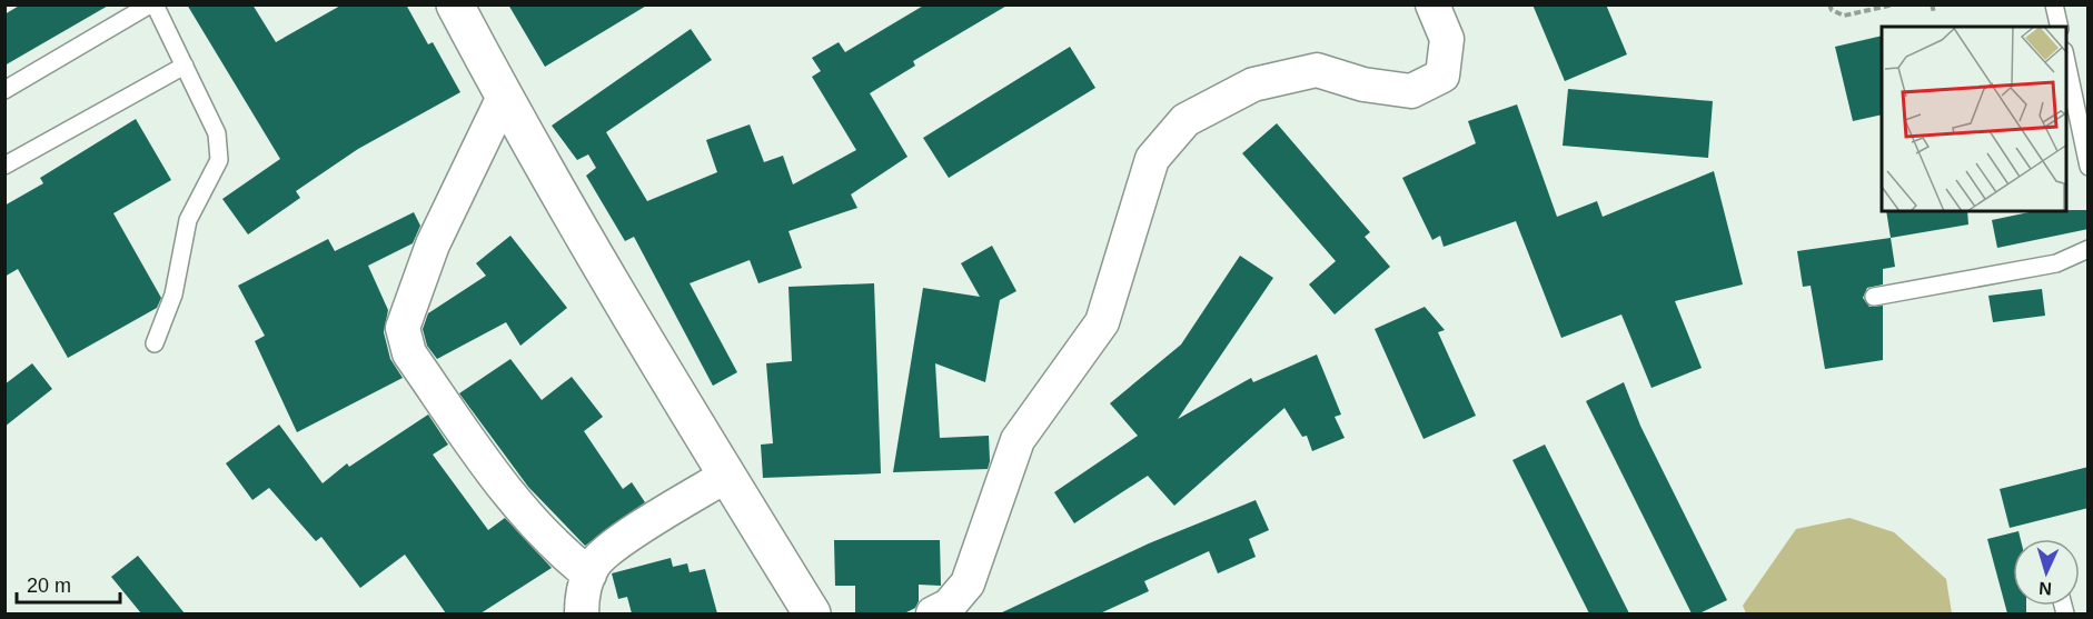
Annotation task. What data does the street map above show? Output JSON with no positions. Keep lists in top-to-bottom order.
{
  "scale_bar": "20 m",
  "north": "bottom"
}
